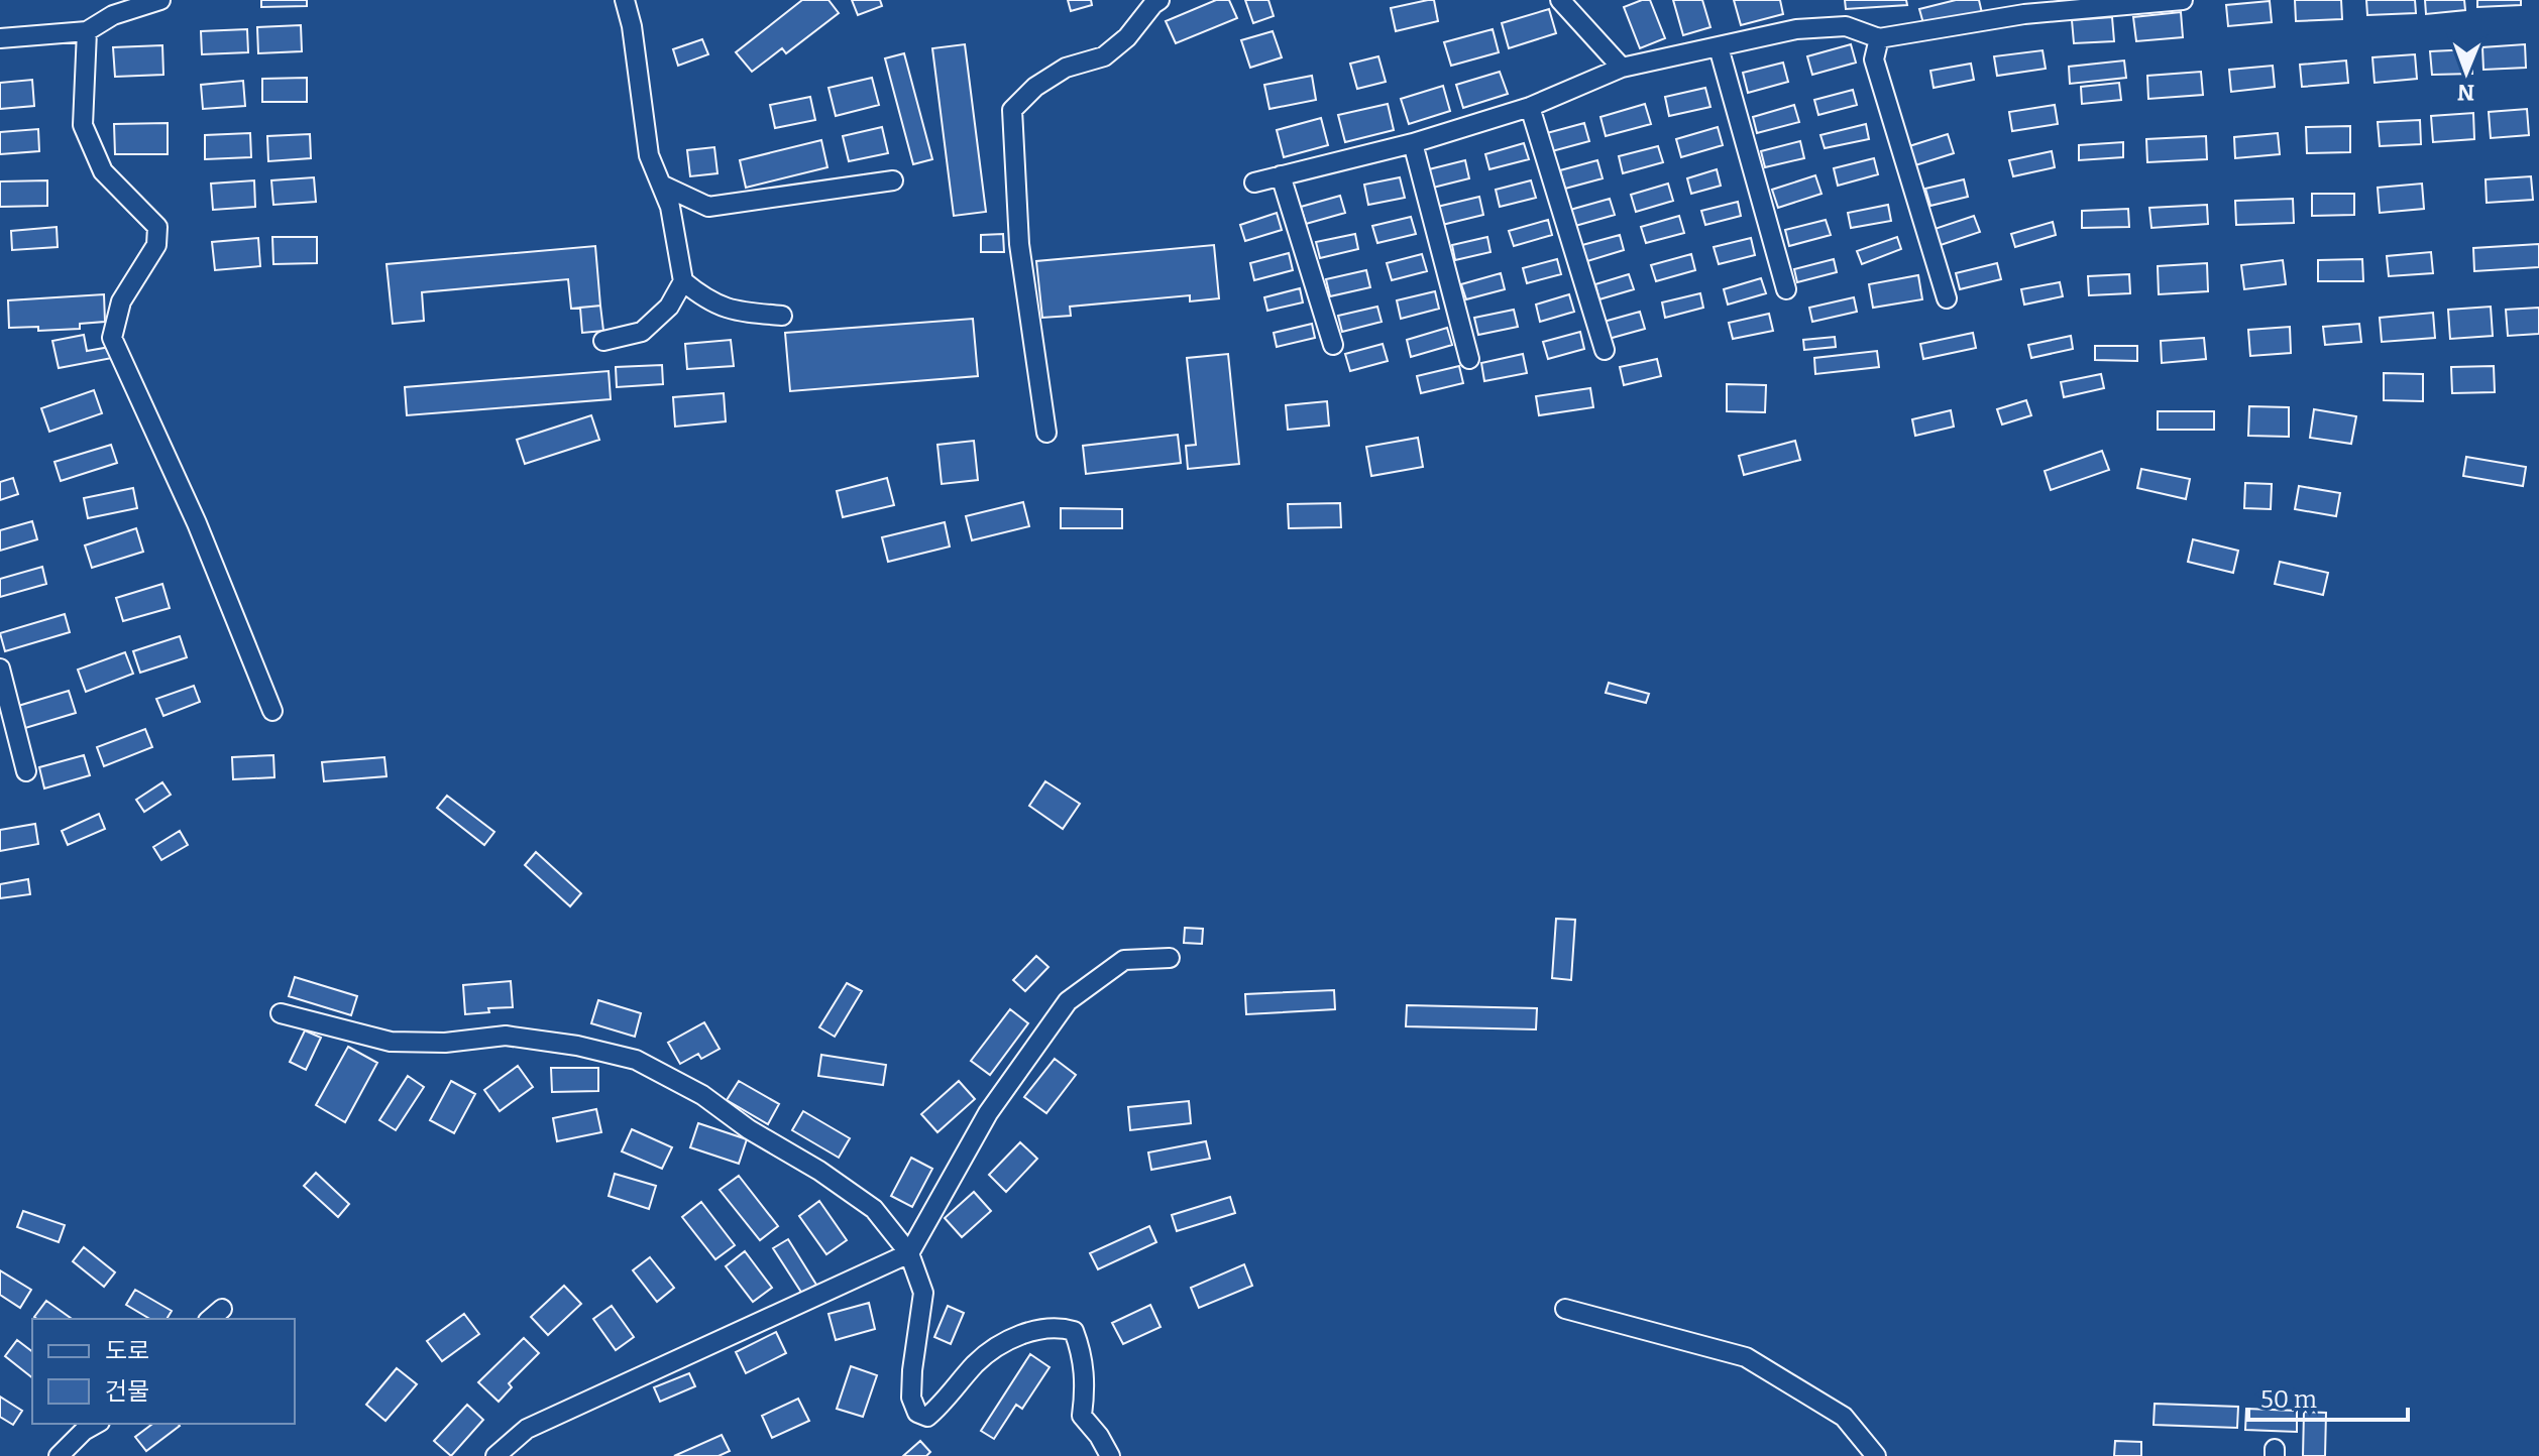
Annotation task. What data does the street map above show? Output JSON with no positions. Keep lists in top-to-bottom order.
{
  "legend": ["도로", "건물"],
  "scale_bar": "50 m",
  "north": "bottom"
}
